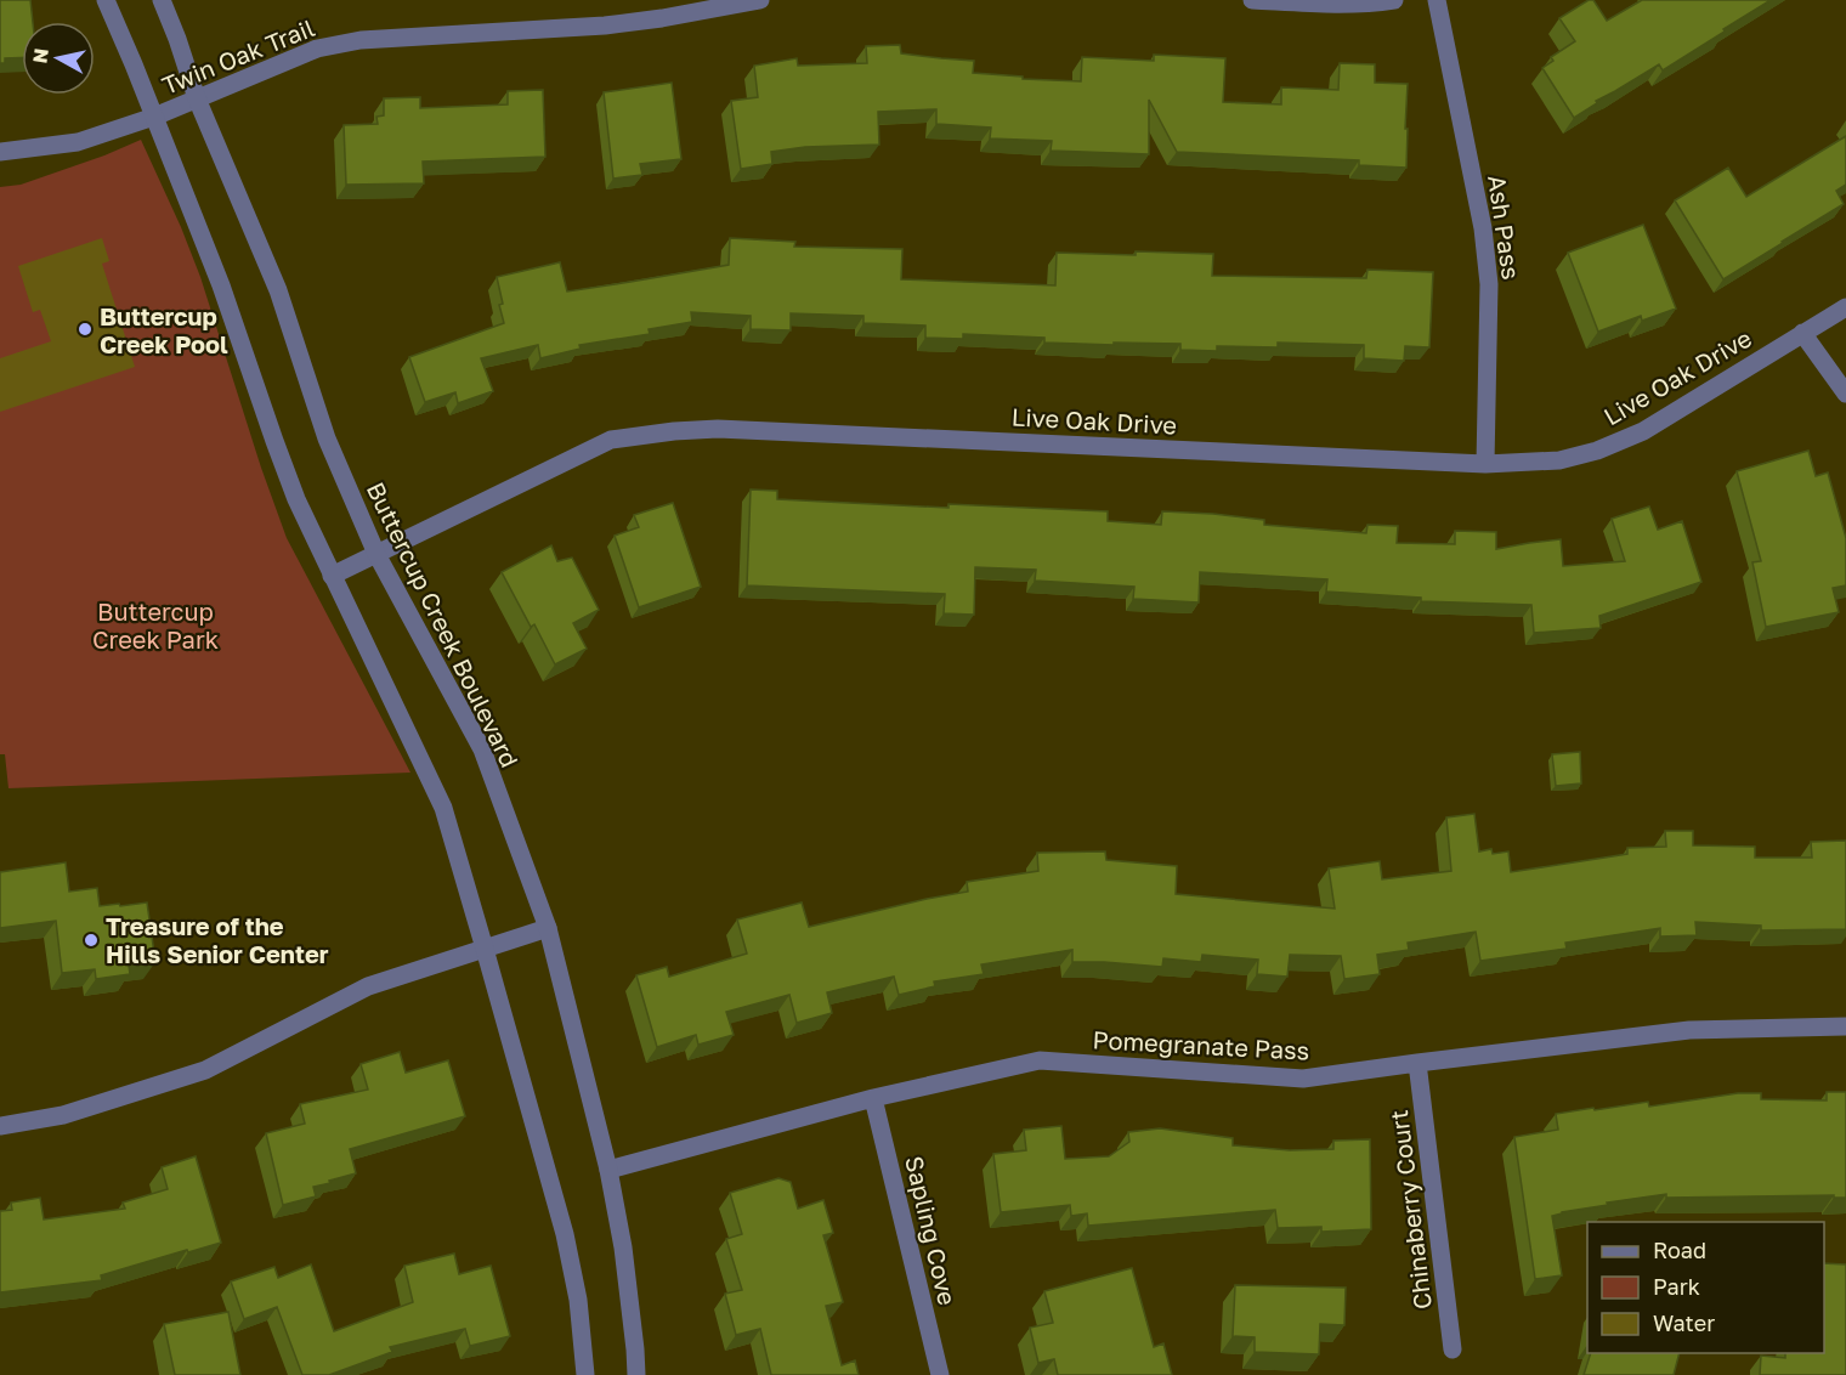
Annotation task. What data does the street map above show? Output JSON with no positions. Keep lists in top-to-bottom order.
{
  "streets": {
    "street": [
      "Twin Oak Trail",
      "Ash Pass",
      "Live Oak Drive",
      "Buttercup Creek Boulevard",
      "Pomegranate Pass",
      "Chinaberry Court",
      "Sapling Cove"
    ]
  },
  "crossings": [
    ["Twin Oak Trail", "Buttercup Creek Boulevard"],
    ["Ash Pass", "Live Oak Drive"],
    ["Live Oak Drive", "Buttercup Creek Boulevard"],
    ["Buttercup Creek Boulevard", "Pomegranate Pass"],
    ["Pomegranate Pass", "Chinaberry Court"],
    ["Pomegranate Pass", "Sapling Cove"]
  ],
  "parks": ["Buttercup Creek Park"],
  "places": ["Buttercup Creek Pool", "Treasure of the Hills Senior Center"],
  "legend": ["Road", "Park", "Water"],
  "north": "left"
}
